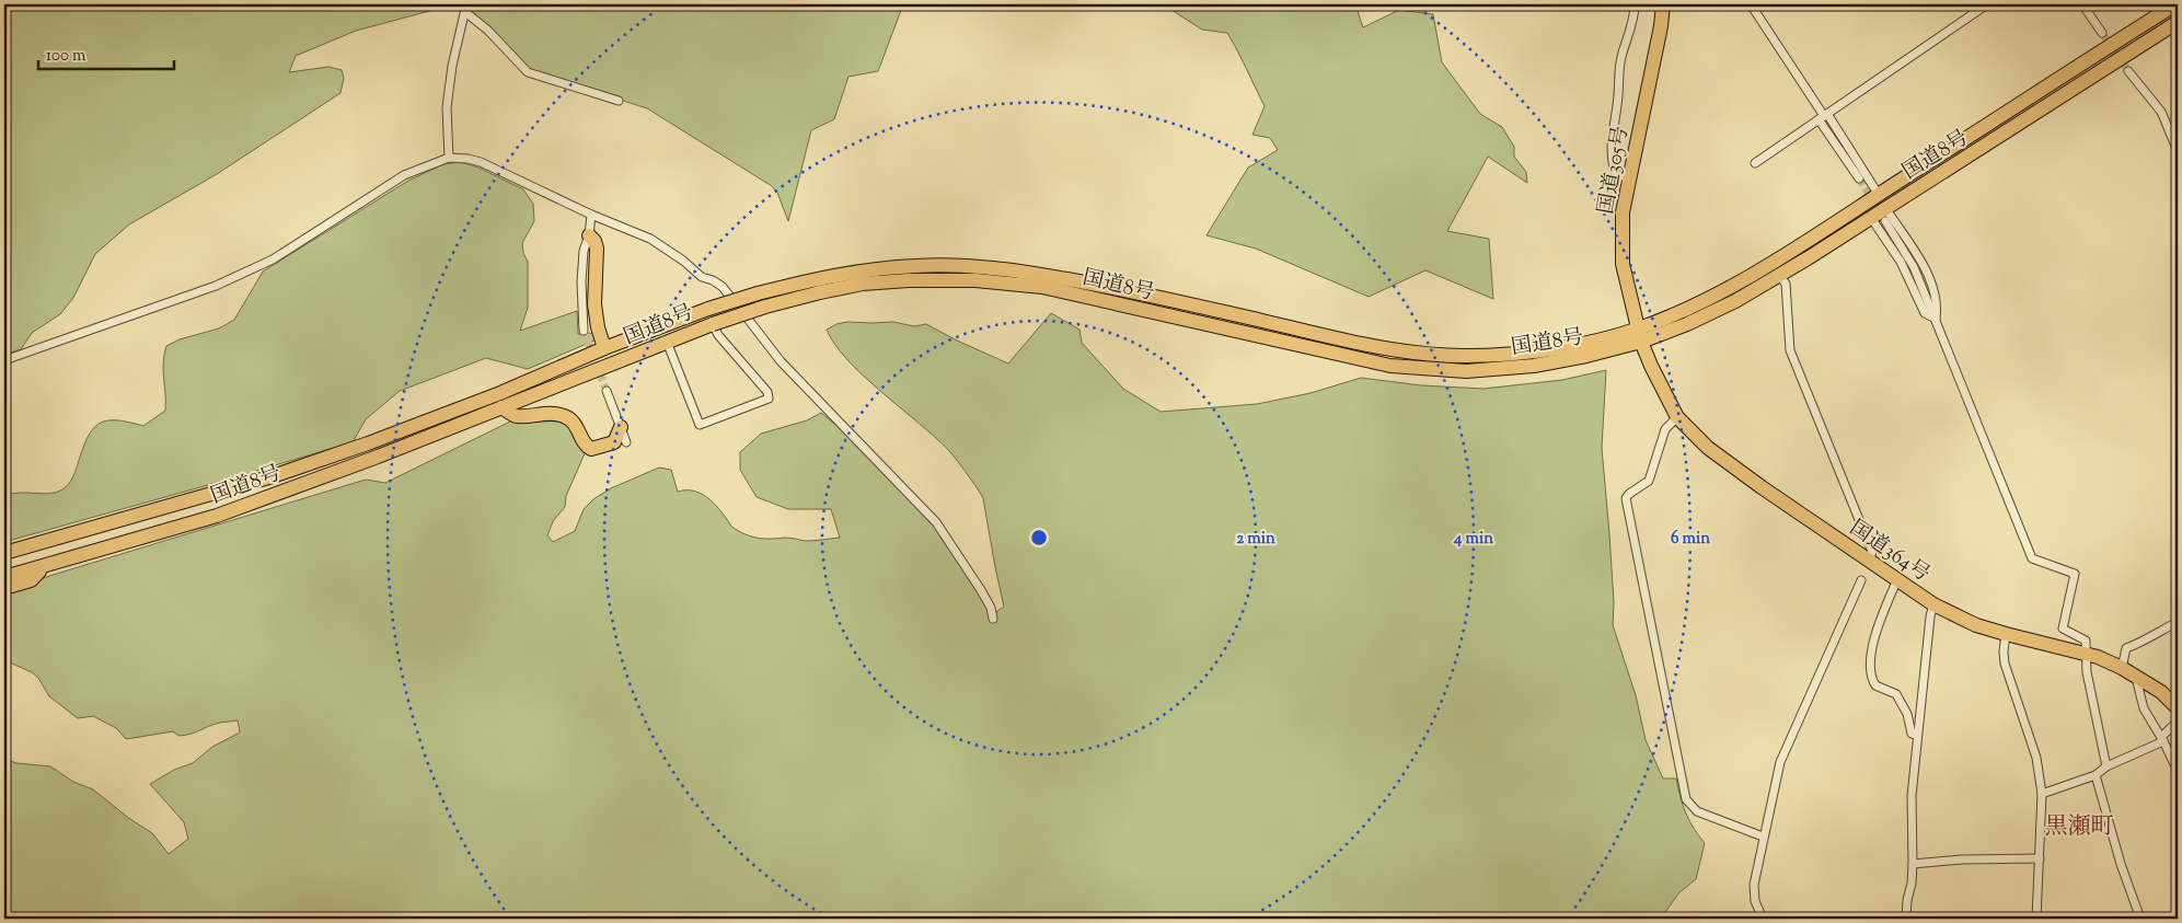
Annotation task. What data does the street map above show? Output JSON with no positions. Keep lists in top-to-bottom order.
{
  "streets": {
    "highway": ["国道8号", "国道305号", "国道364号"]
  },
  "crossings": [
    ["国道8号", "国道305号"],
    ["国道8号", "国道364号"],
    ["国道305号", "国道364号"]
  ],
  "districts": ["黒瀬町"],
  "scale_bar": "100 m",
  "rings": ["2 min", "4 min", "6 min"]
}
